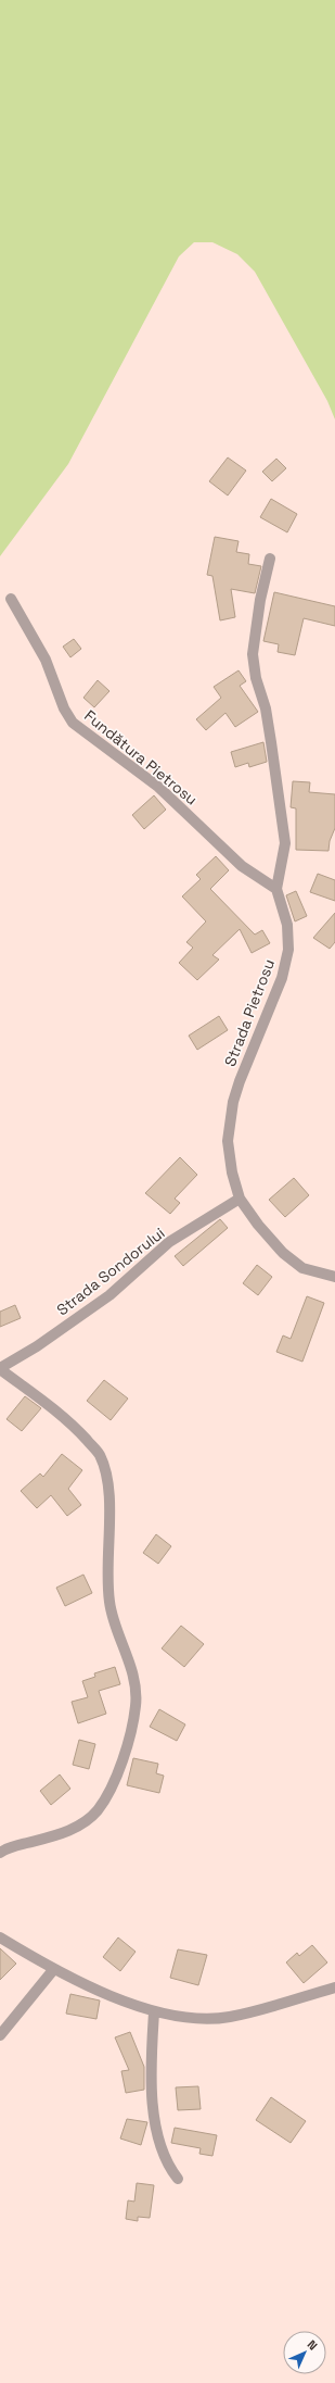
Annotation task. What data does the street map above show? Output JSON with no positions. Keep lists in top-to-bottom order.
{
  "streets": {
    "street": ["Fundătura Pietrosu", "Strada Pietrosu", "Strada Sondorului"]
  },
  "crossings": [
    ["Fundătura Pietrosu", "Strada Pietrosu"],
    ["Strada Pietrosu", "Strada Sondorului"]
  ],
  "north": "top right"
}
